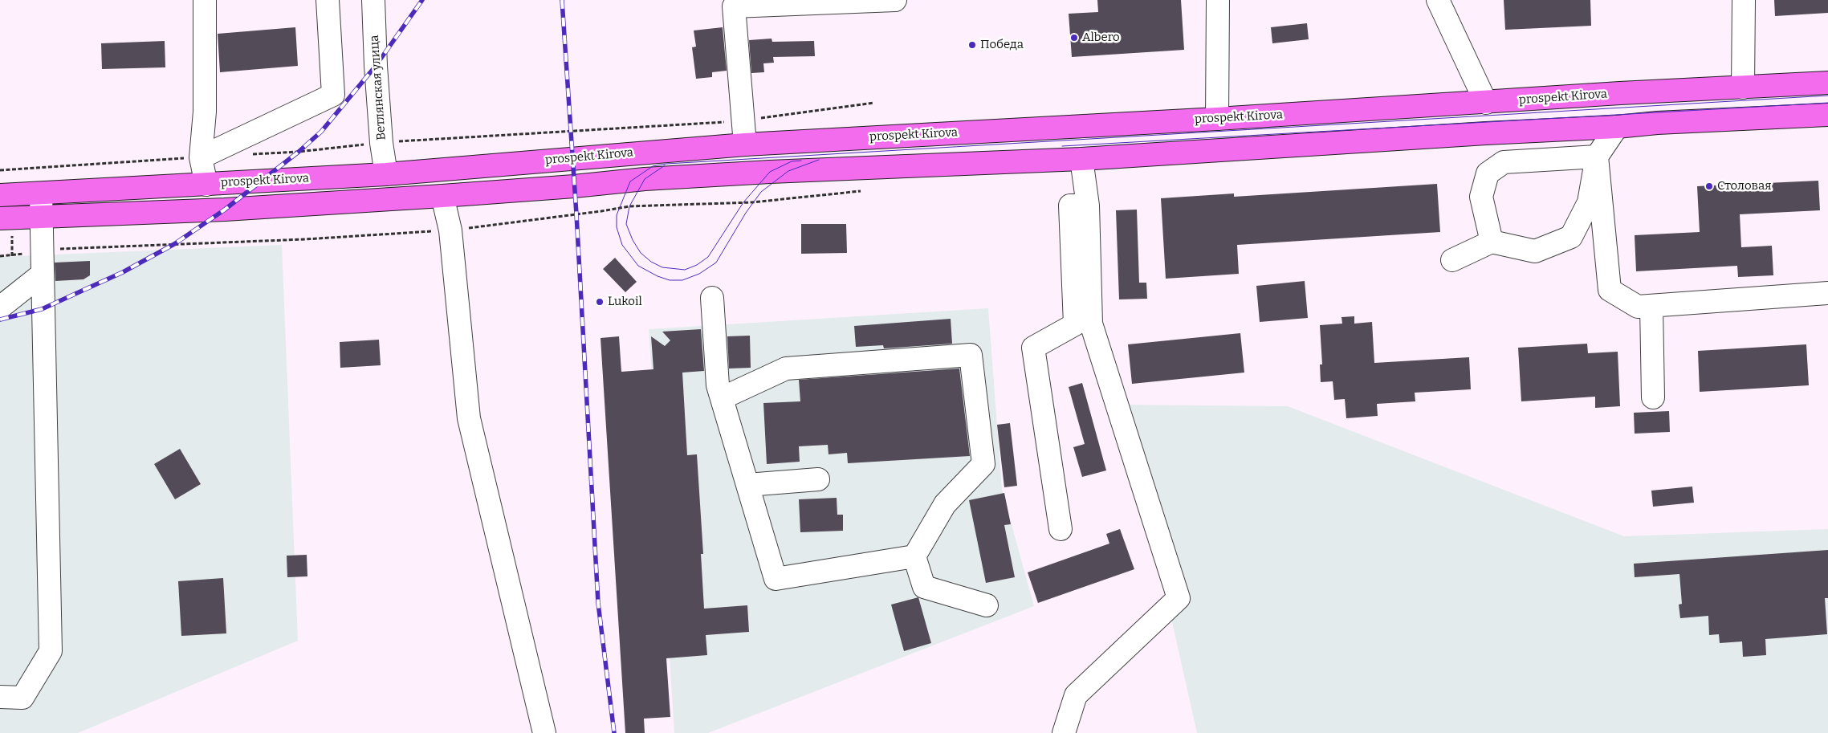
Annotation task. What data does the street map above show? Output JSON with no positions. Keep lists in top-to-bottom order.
{
  "streets": {
    "main road": ["prospekt Kirova"],
    "street": ["Ветлянская улица"]
  },
  "crossings": [
    ["Ветлянская улица", "prospekt Kirova"]
  ],
  "places": [
    "Albero",
    "Победа",
    "Столовая",
    "Lukoil"
  ]
}
